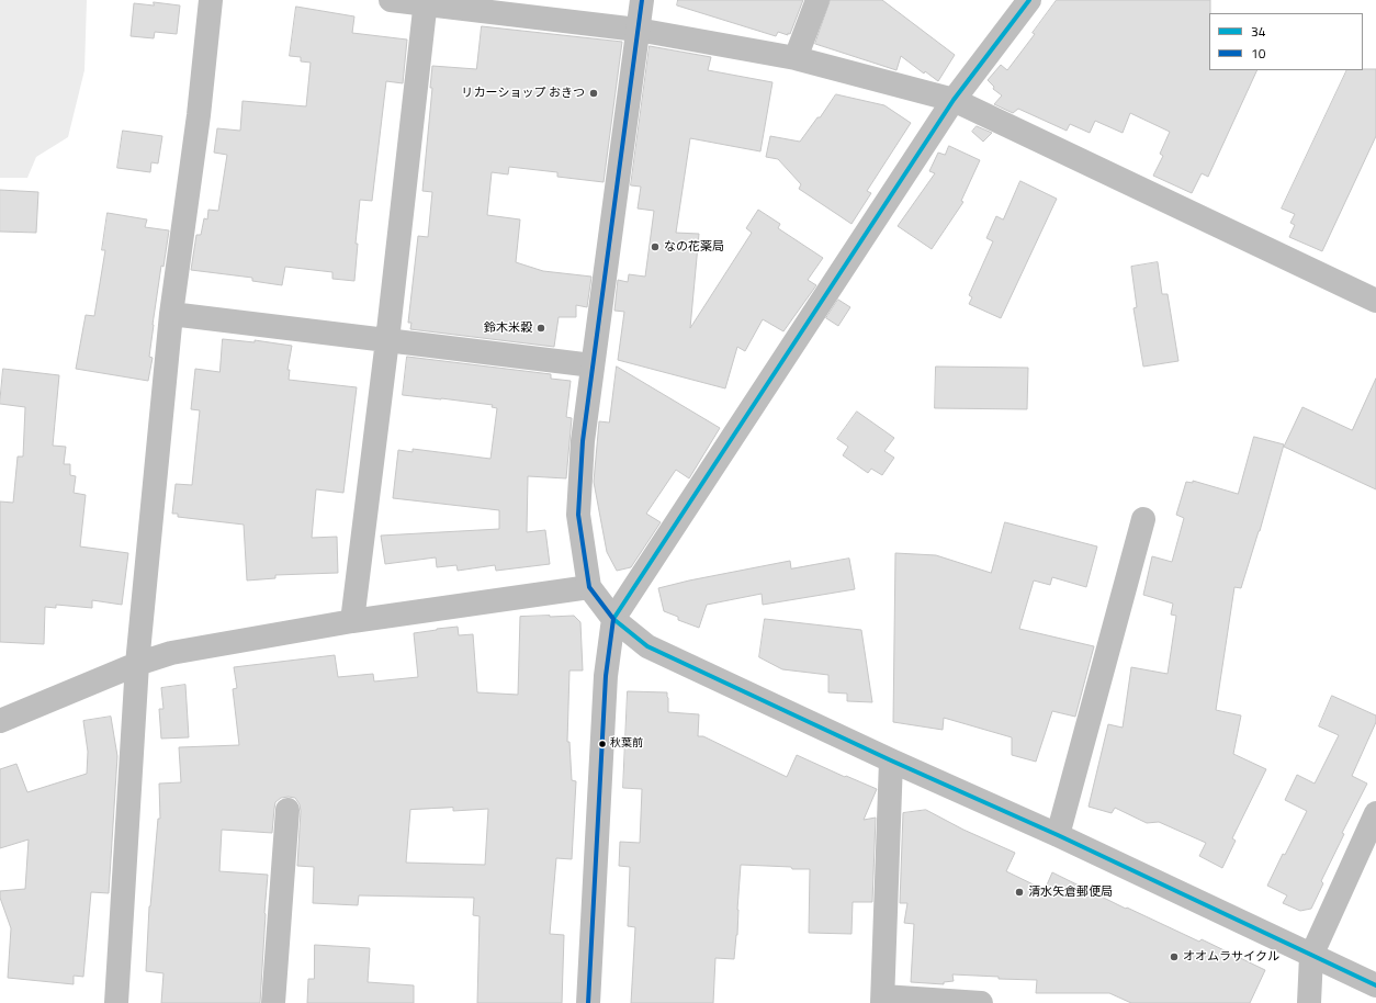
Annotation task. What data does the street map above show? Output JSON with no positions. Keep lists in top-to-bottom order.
{
  "places": [
    "リカーショップ おきつ",
    "なの花薬局",
    "鈴木米穀",
    "秋葉前",
    "清水矢倉郵便局",
    "オオムラサイクル"
  ],
  "lines": ["transit line 34", "transit line 10"],
  "legend": ["34", "10"]
}
